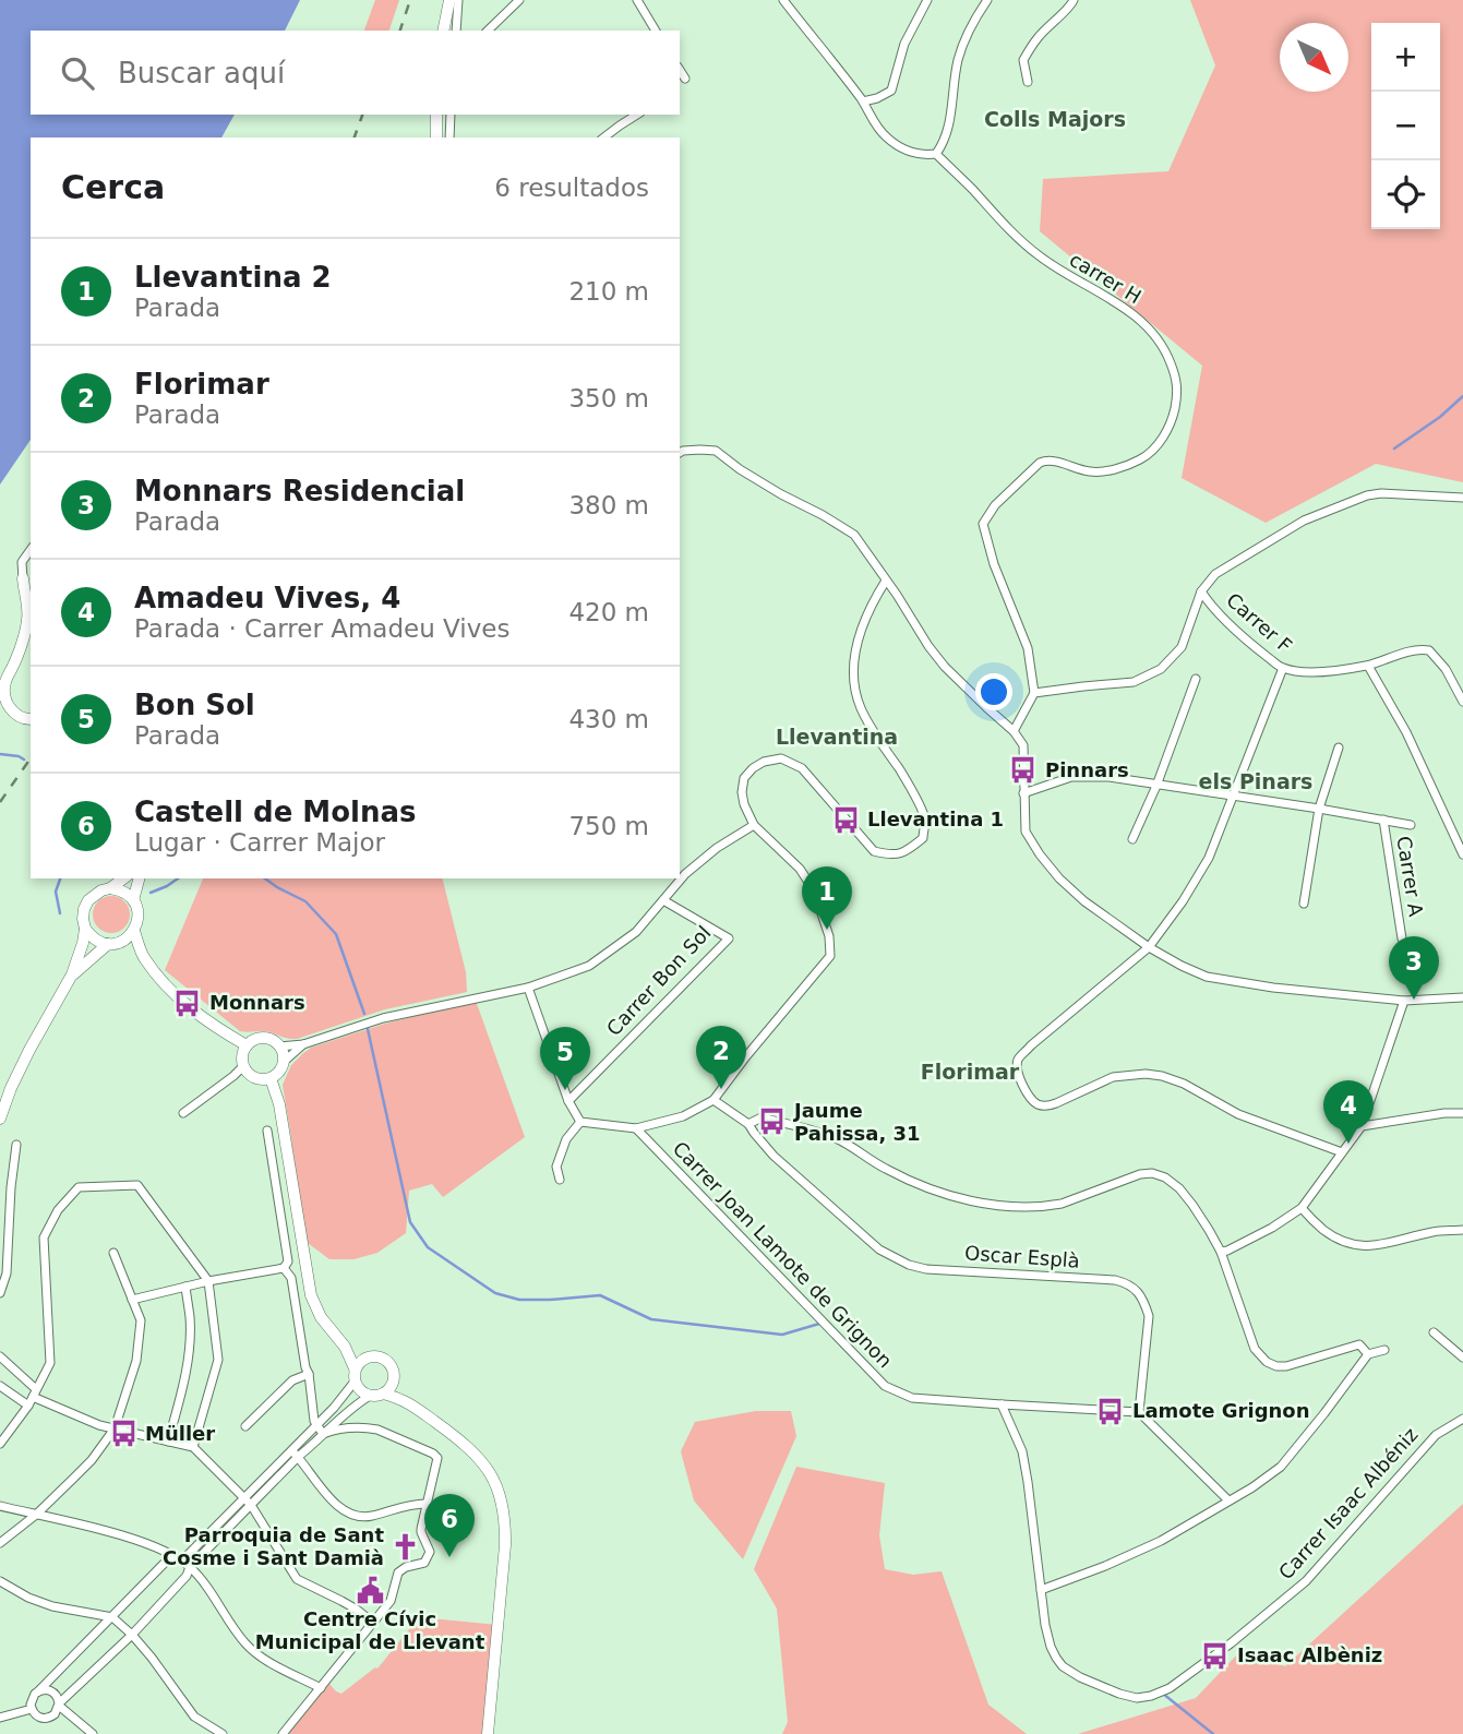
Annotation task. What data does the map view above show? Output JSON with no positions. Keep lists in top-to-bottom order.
{
  "streets": {
    "street": [
      "carrer H",
      "Carrer F",
      "Carrer A",
      "Carrer Bon Sol",
      "Carrer Joan Lamote de Grignon",
      "Oscar Esplà",
      "Carrer Isaac Albéniz"
    ]
  },
  "crossings": [
    ["Carrer Joan Lamote de Grignon", "Oscar Esplà"],
    ["Carrer Joan Lamote de Grignon", "Carrer Isaac Albéniz"]
  ],
  "districts": [
    "Colls Majors",
    "Llevantina",
    "els Pinars",
    "Florimar"
  ],
  "places": {
    "bus stop": [
      "Pinnars",
      "Llevantina 1",
      "Monnars",
      "Jaume Pahissa, 31",
      "Lamote Grignon",
      "Müller",
      "Isaac Albèniz"
    ],
    "church": ["Parroquia de Sant Cosme i Sant Damià"],
    "public building": ["Centre Cívic Municipal de Llevant"]
  },
  "north": "bottom right",
  "page": {
    "map_buttons": ["+", "−"],
    "search": "Buscar aquí",
    "heading": ["Cerca", "6 resultados"],
    "list": [
      {
        "mark": "1",
        "name": "Llevantina 2",
        "note": "Parada",
        "value": "210 m"
      },
      {
        "mark": "2",
        "name": "Florimar",
        "note": "Parada",
        "value": "350 m"
      },
      {
        "mark": "3",
        "name": "Monnars Residencial",
        "note": "Parada",
        "value": "380 m"
      },
      {
        "mark": "4",
        "name": "Amadeu Vives, 4",
        "note": "Parada · Carrer Amadeu Vives",
        "value": "420 m"
      },
      {
        "mark": "5",
        "name": "Bon Sol",
        "note": "Parada",
        "value": "430 m"
      },
      {
        "mark": "6",
        "name": "Castell de Molnas",
        "note": "Lugar · Carrer Major",
        "value": "750 m"
      }
    ],
    "pins": [
      "1",
      "3",
      "2",
      "5",
      "4",
      "6"
    ]
  }
}
